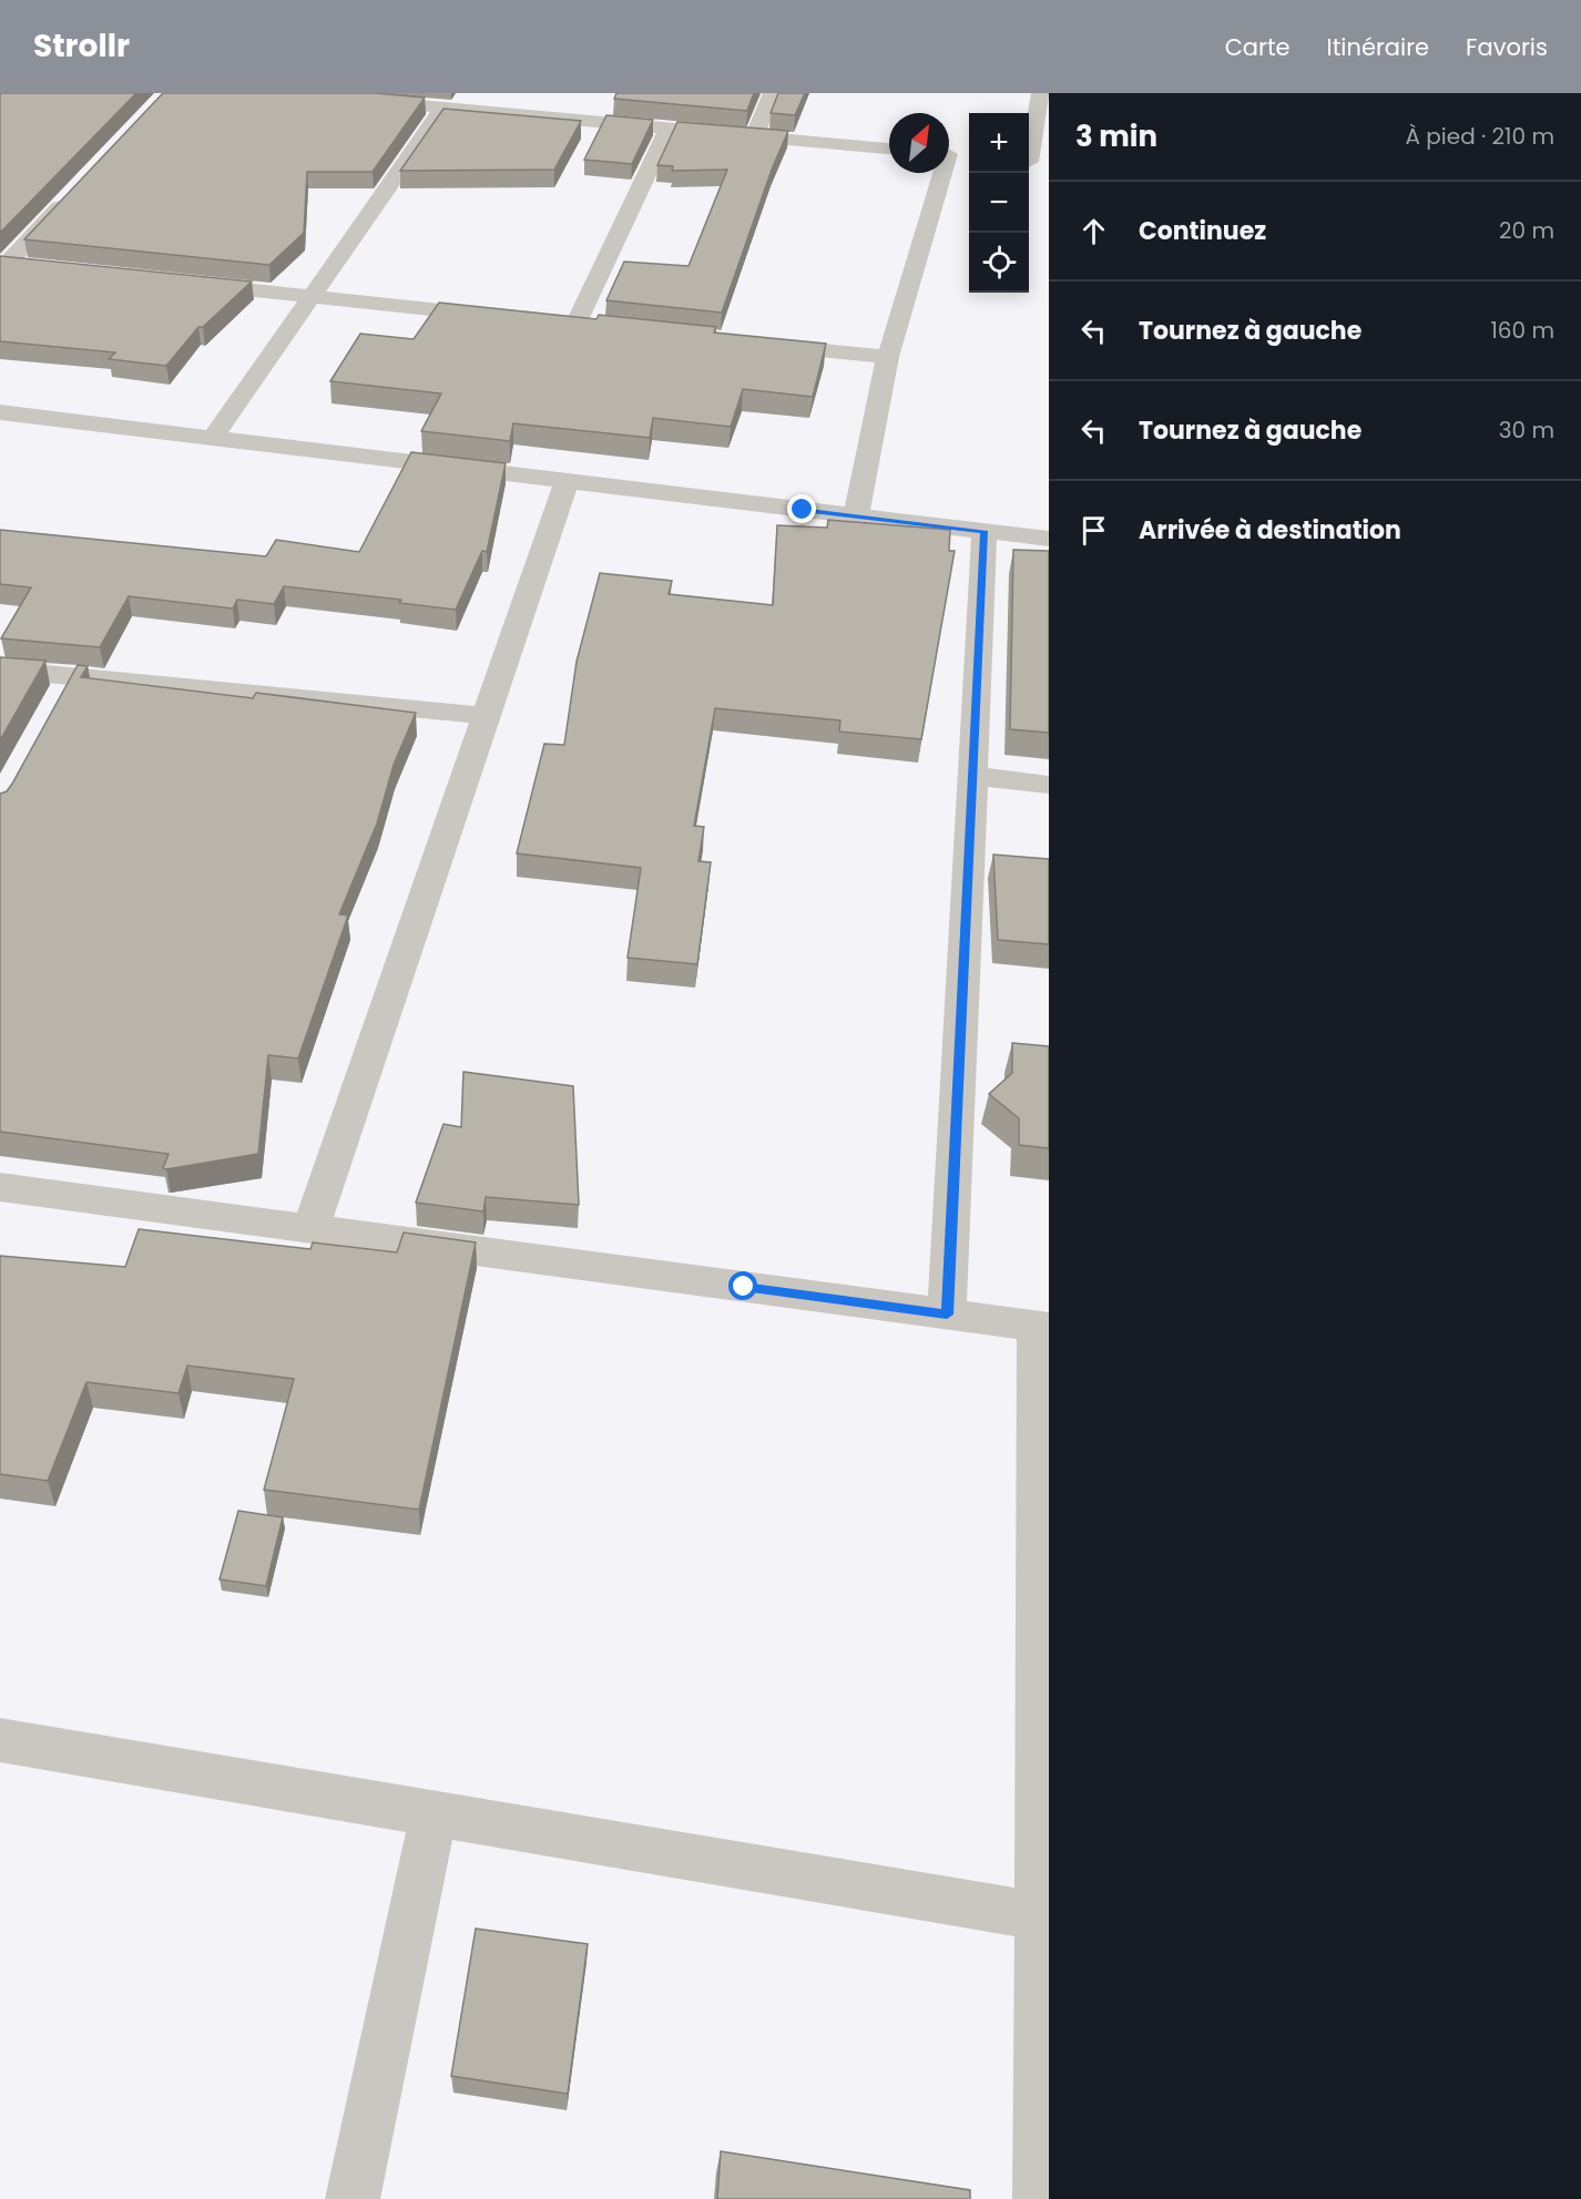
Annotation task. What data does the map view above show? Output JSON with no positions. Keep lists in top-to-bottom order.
{
  "north": "top right",
  "page": {
    "header": "Strollr",
    "nav": ["Carte", "Itinéraire", "Favoris"],
    "heading": ["3 min", "À pied · 210 m"],
    "map_buttons": ["+", "−"],
    "list": [
      ["Continuez", "20 m"],
      ["Tournez à gauche", "160 m"],
      ["Tournez à gauche", "30 m"],
      "Arrivée à destination"
    ]
  }
}
